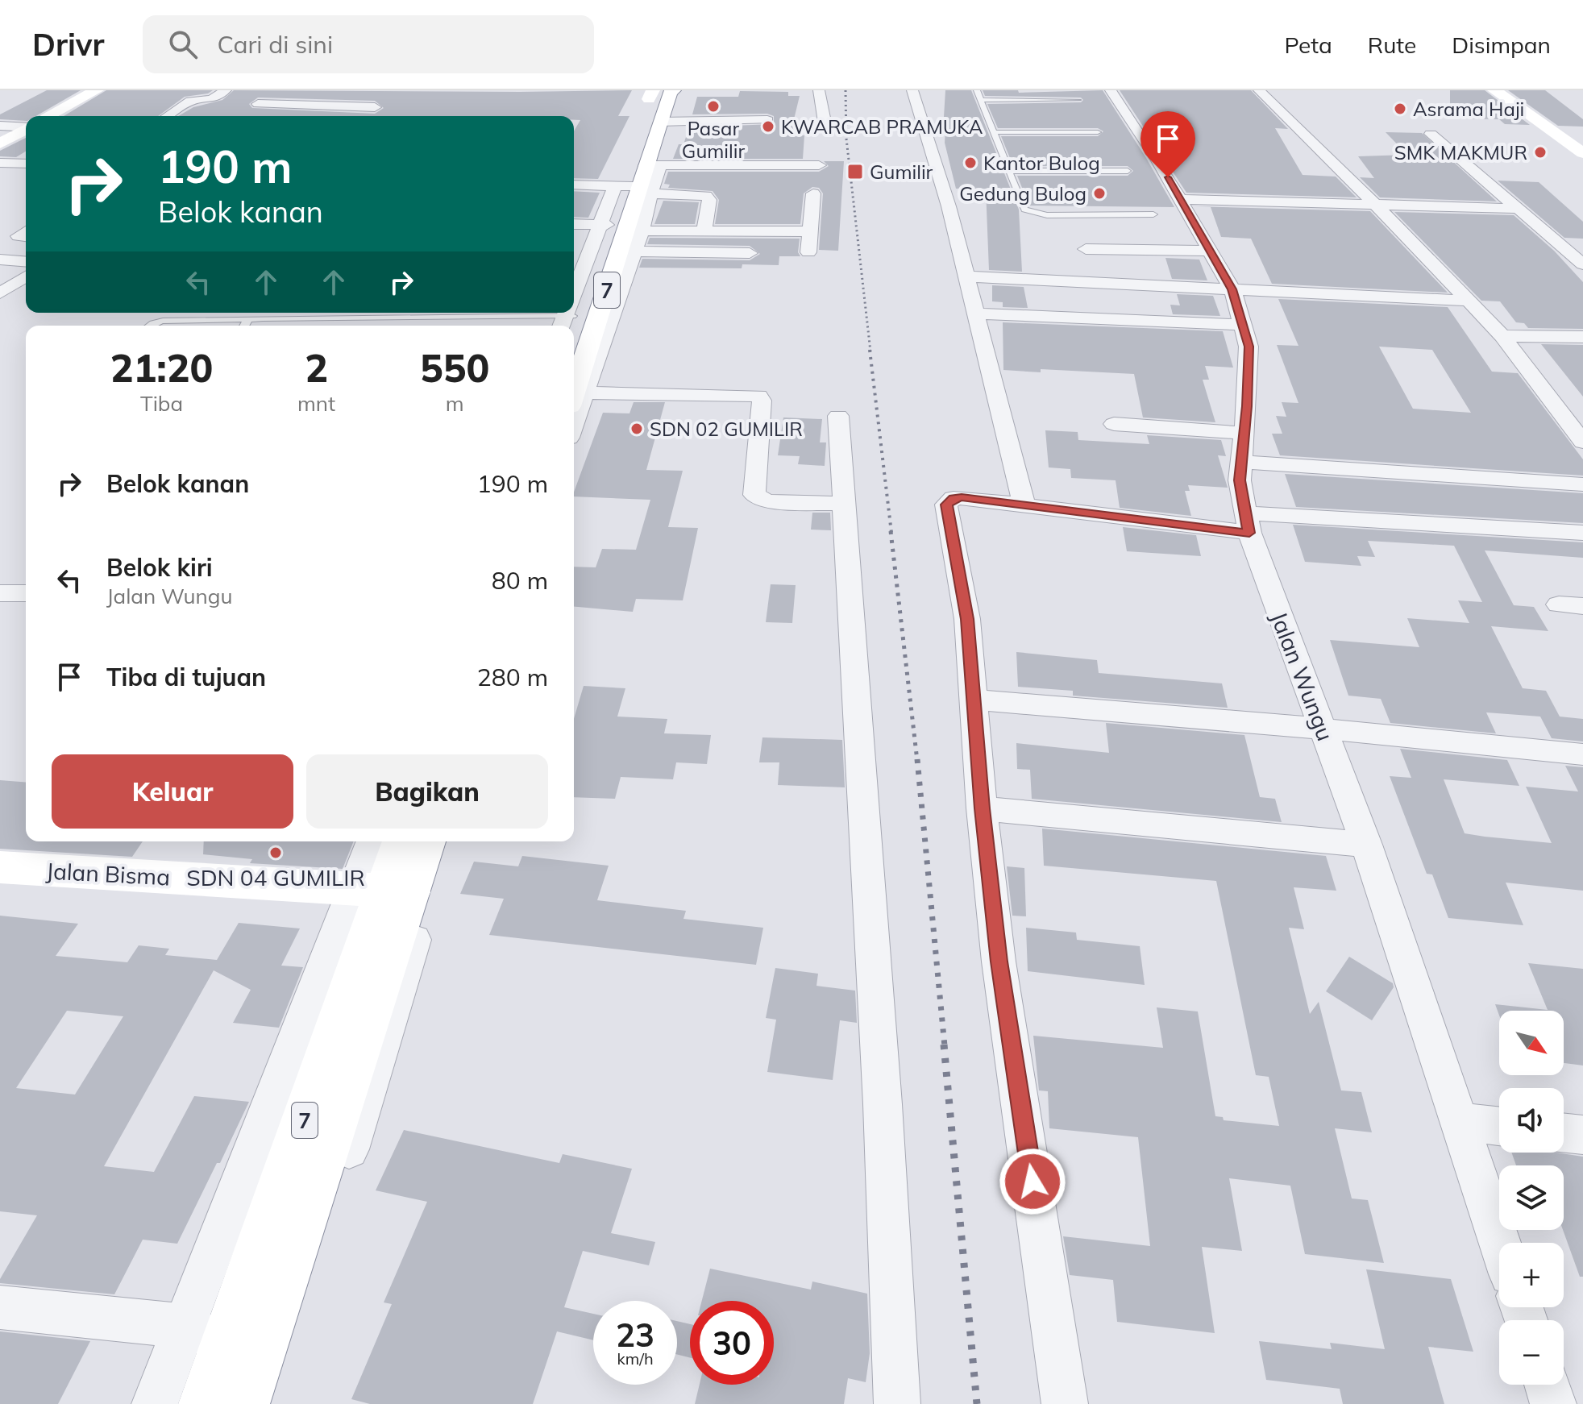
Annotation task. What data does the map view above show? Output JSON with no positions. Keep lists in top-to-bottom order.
{
  "streets": {
    "main road": ["7", "Jalan Bisma"],
    "street": ["Jalan Wungu"]
  },
  "crossings": [
    ["7", "Jalan Bisma"]
  ],
  "places": {
    "other": [
      "Pasar Gumilir",
      "Asrama Haji",
      "KWARCAB PRAMUKA",
      "SMK MAKMUR",
      "Kantor Bulog",
      "Gedung Bulog",
      "SDN 02 GUMILIR",
      "SDN 04 GUMILIR"
    ],
    "transit": ["Gumilir"]
  },
  "north": "bottom right",
  "page": {
    "header": "Drivr",
    "search": "Cari di sini",
    "nav": ["Peta", "Rute", "Disimpan"],
    "turn": ["190 m", "Belok kanan"],
    "eta": [
      "21:20",
      "Tiba",
      "2",
      "mnt",
      "550",
      "m"
    ],
    "list": [
      {
        "name": "Belok kanan",
        "value": "190 m"
      },
      {
        "name": "Belok kiri",
        "note": "Jalan Wungu",
        "value": "80 m"
      },
      {
        "name": "Tiba di tujuan",
        "value": "280 m"
      }
    ],
    "buttons": ["Keluar", "Bagikan"],
    "map_buttons": ["+", "−"],
    "speed": "23 km/h",
    "limit": "30"
  }
}
